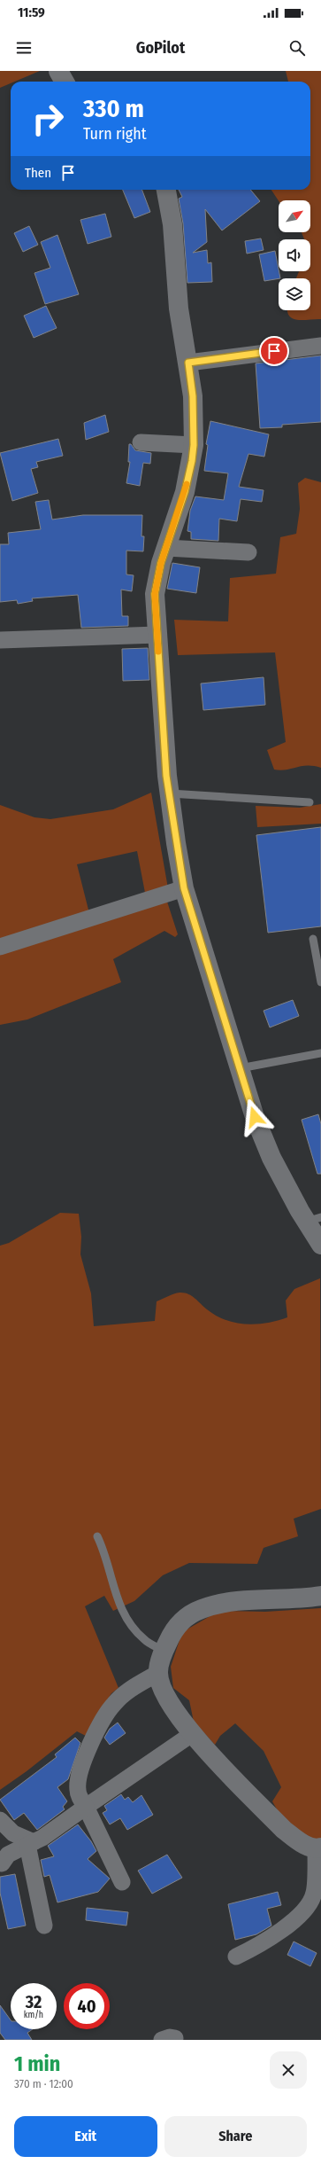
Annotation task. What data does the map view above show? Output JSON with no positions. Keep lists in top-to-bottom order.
{
  "north": "top right",
  "page": {
    "status": "11:59",
    "header": "GoPilot",
    "turn": ["330 m", "Turn right"],
    "then": "Then",
    "speed": "32 km/h",
    "limit": "40",
    "heading": ["1 min", "370 m · 12:00"],
    "buttons": ["Exit", "Share"]
  }
}
